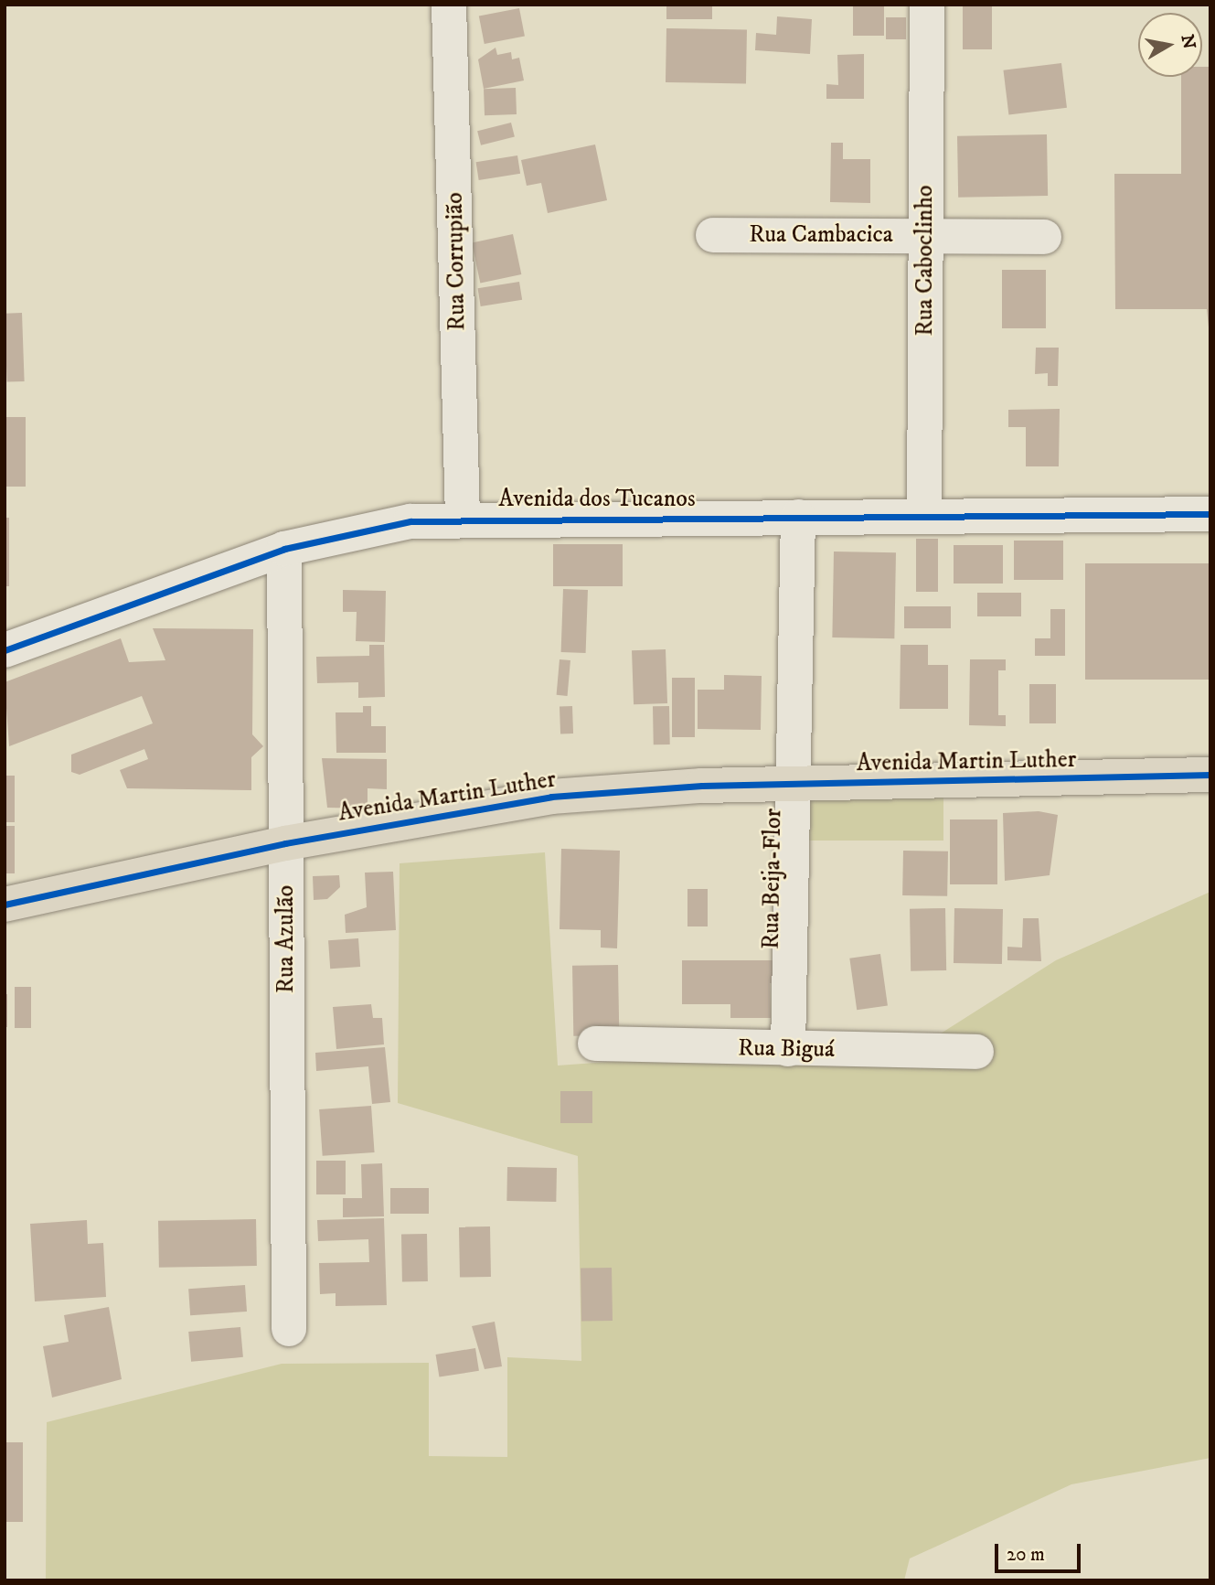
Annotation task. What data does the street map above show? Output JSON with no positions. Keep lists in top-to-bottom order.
{
  "streets": {
    "main road": ["Avenida Martin Luther"],
    "street": [
      "Rua Cambacica",
      "Rua Caboclinho",
      "Rua Corrupião",
      "Avenida dos Tucanos",
      "Rua Beija-Flor",
      "Rua Azulão",
      "Rua Biguá"
    ]
  },
  "crossings": [
    ["Rua Cambacica", "Rua Caboclinho"],
    ["Rua Caboclinho", "Avenida dos Tucanos"],
    ["Rua Corrupião", "Avenida dos Tucanos"],
    ["Avenida dos Tucanos", "Rua Beija-Flor"],
    ["Avenida dos Tucanos", "Rua Azulão"],
    ["Avenida Martin Luther", "Rua Beija-Flor"],
    ["Avenida Martin Luther", "Rua Azulão"],
    ["Rua Beija-Flor", "Rua Biguá"]
  ],
  "scale_bar": "20 m",
  "north": "right"
}
